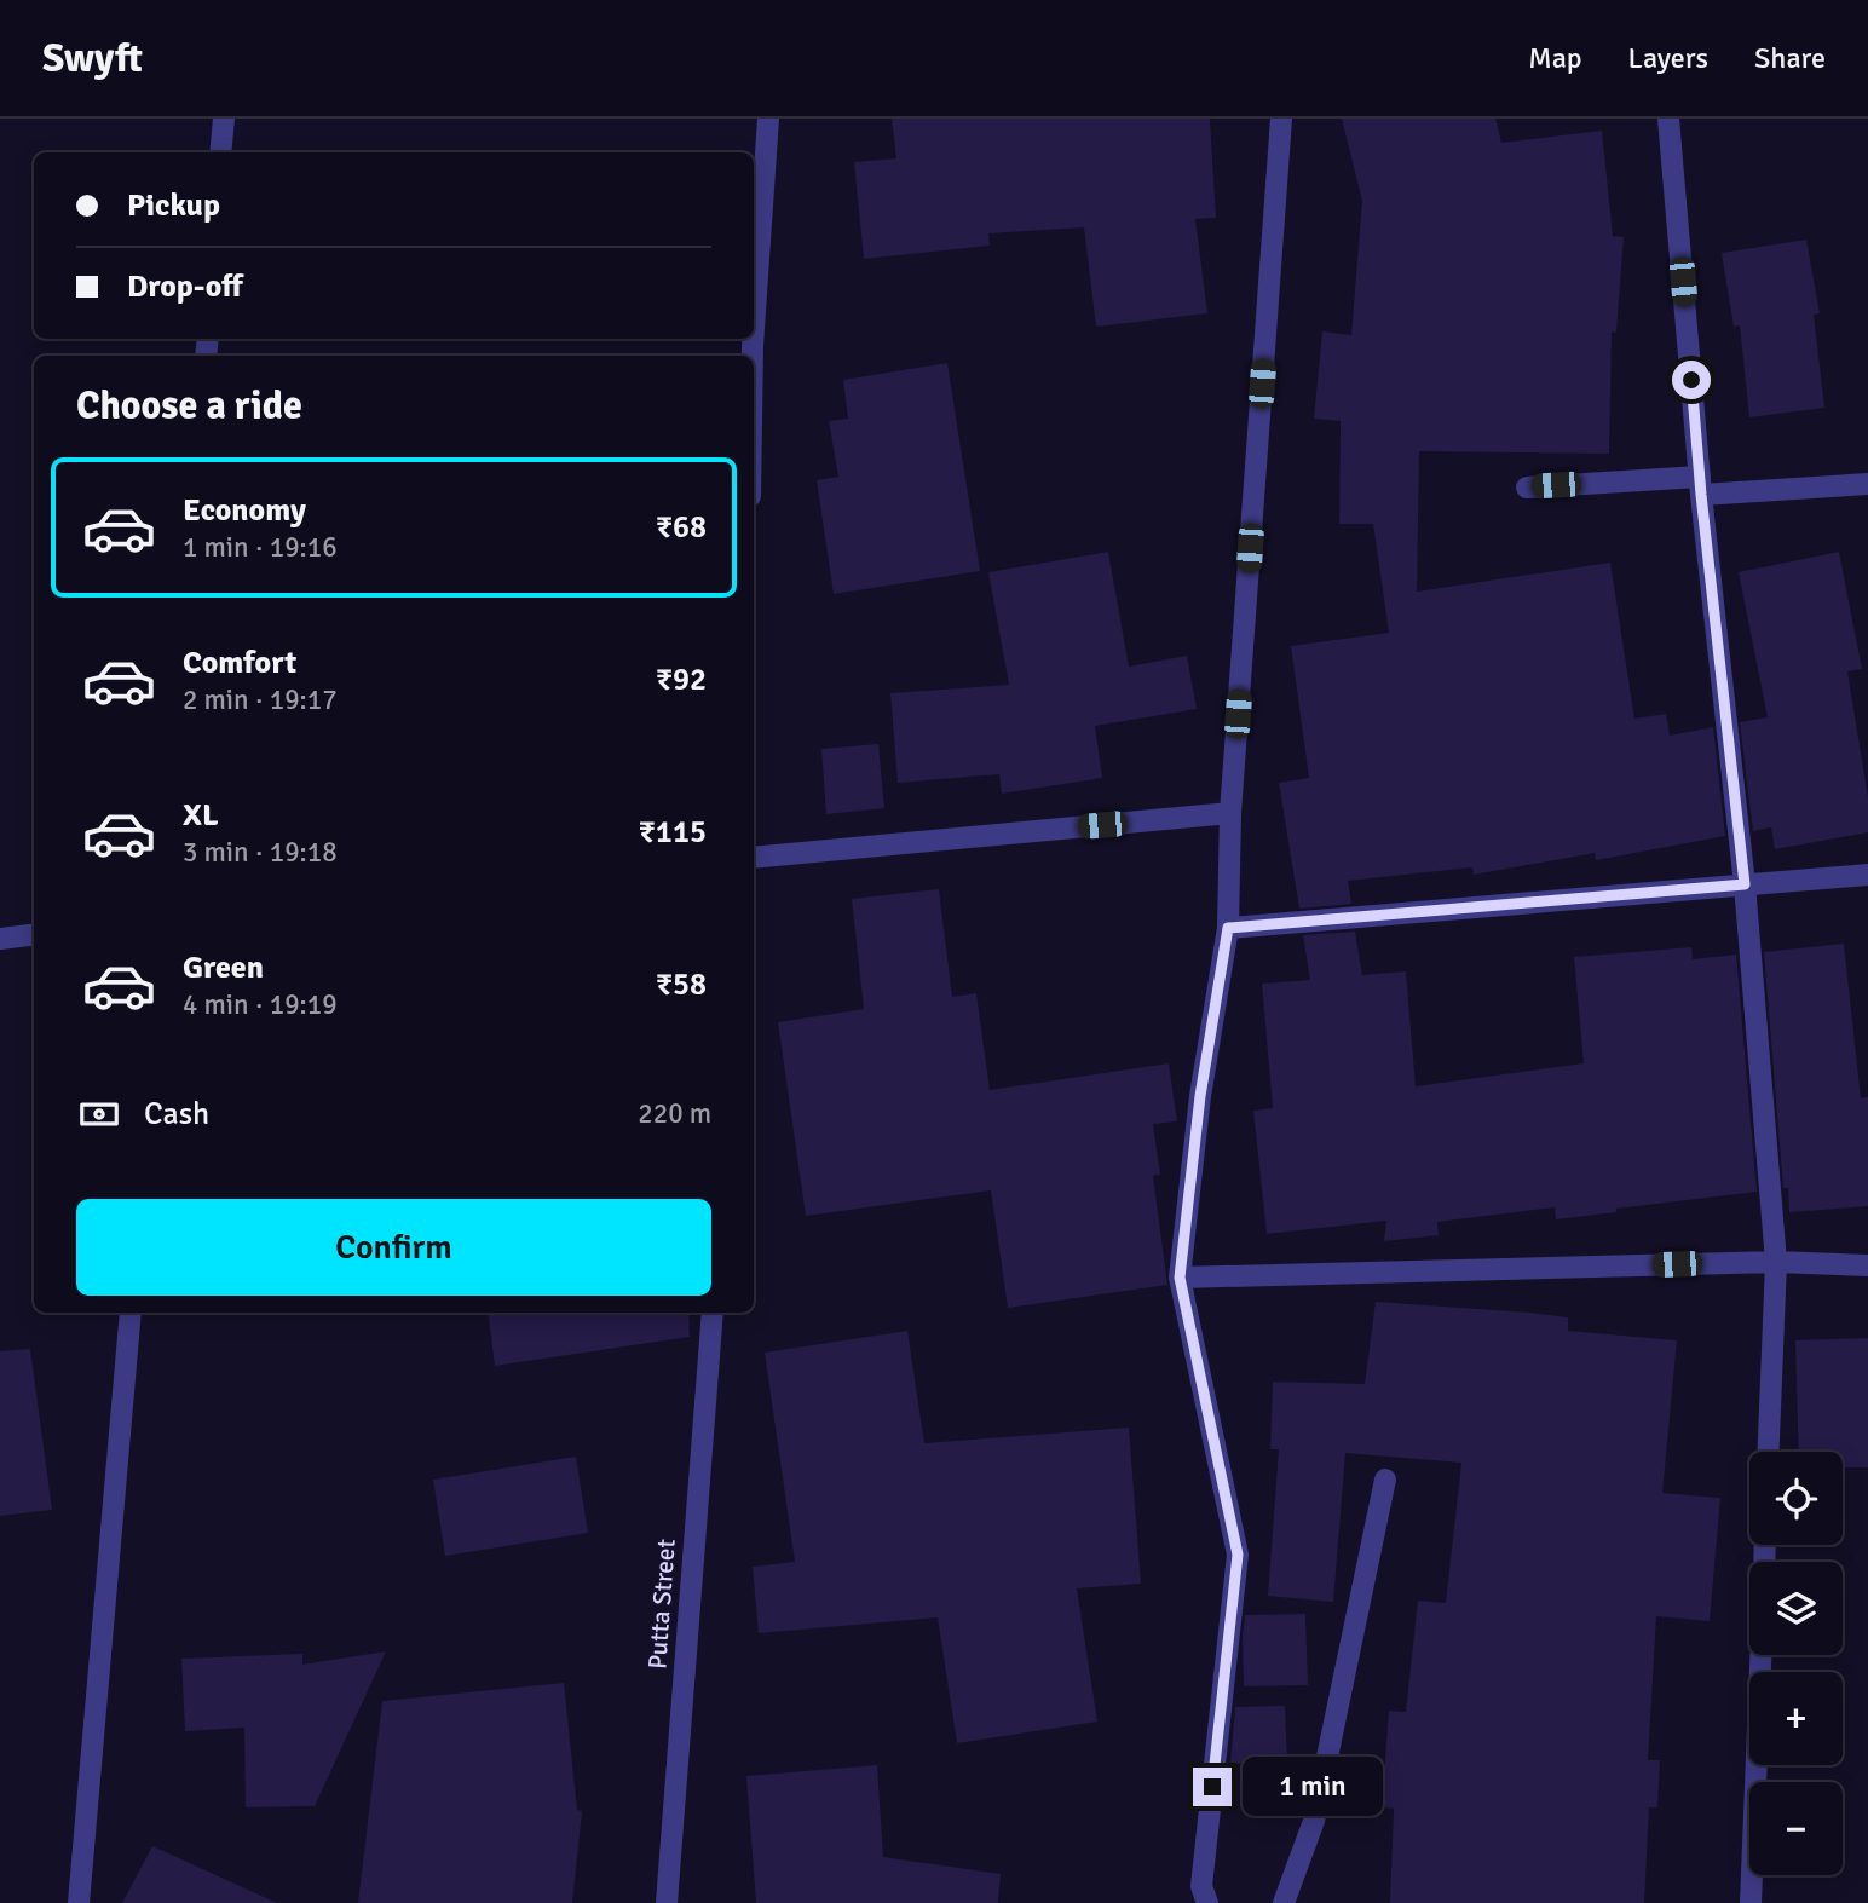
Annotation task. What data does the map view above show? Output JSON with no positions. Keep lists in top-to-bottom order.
{
  "streets": {
    "street": ["Putta Street"]
  },
  "page": {
    "header": "Swyft",
    "nav": ["Map", "Layers", "Share"],
    "banner": ["Pickup", "Drop-off"],
    "heading": "Choose a ride",
    "list": [
      {
        "name": "Economy",
        "note": "1 min · 19:16",
        "value": "₹68"
      },
      {
        "name": "Comfort",
        "note": "2 min · 19:17",
        "value": "₹92"
      },
      {
        "name": "XL",
        "note": "3 min · 19:18",
        "value": "₹115"
      },
      {
        "name": "Green",
        "note": "4 min · 19:19",
        "value": "₹58"
      }
    ],
    "pay": ["Cash", "220 m"],
    "buttons": "Confirm",
    "map_buttons": ["+", "−"],
    "bubble": "1 min"
  }
}
